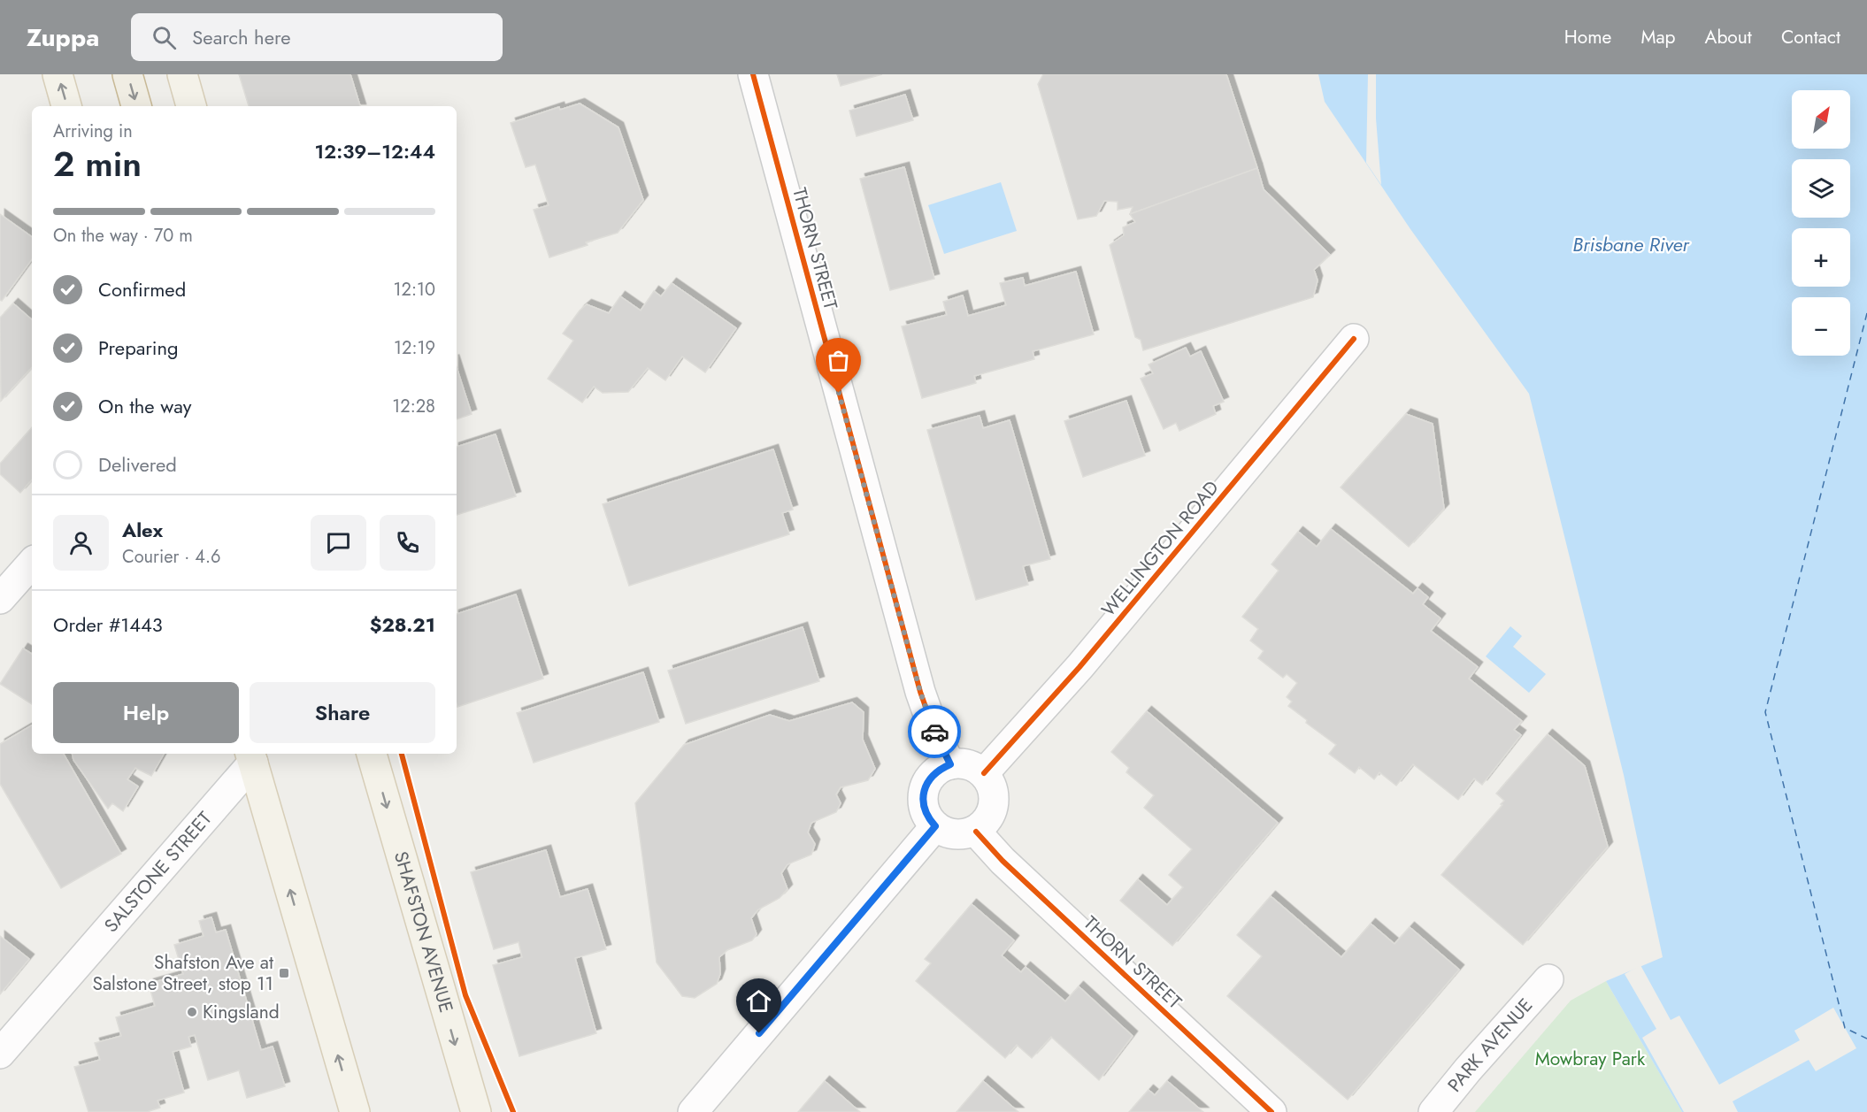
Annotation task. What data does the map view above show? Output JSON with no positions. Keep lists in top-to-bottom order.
{
  "streets": {
    "main road": ["SHAFSTON AVENUE"],
    "street": [
      "THORN STREET",
      "WELLINGTON ROAD",
      "SALSTONE STREET",
      "PARK AVENUE"
    ]
  },
  "crossings": [
    ["THORN STREET", "WELLINGTON ROAD"]
  ],
  "water": ["Brisbane River"],
  "parks": ["Mowbray Park"],
  "places": {
    "transit": ["Shafston Ave at Salstone Street, stop 11"],
    "other": ["Kingsland"]
  },
  "north": "top right",
  "page": {
    "header": "Zuppa",
    "search": "Search here",
    "nav": [
      "Home",
      "Map",
      "About",
      "Contact"
    ],
    "map_buttons": ["+", "−"],
    "heading": ["2 min", "Arriving in", "12:39–12:44"],
    "panel": [
      "Alex",
      "Courier · 4.6",
      "Order #1443",
      "$28.21"
    ],
    "bar": "On the way · 70 m",
    "list": [
      ["Confirmed", "12:10"],
      ["Preparing", "12:19"],
      ["On the way", "12:28"],
      "Delivered"
    ],
    "buttons": ["Help", "Share"]
  }
}
